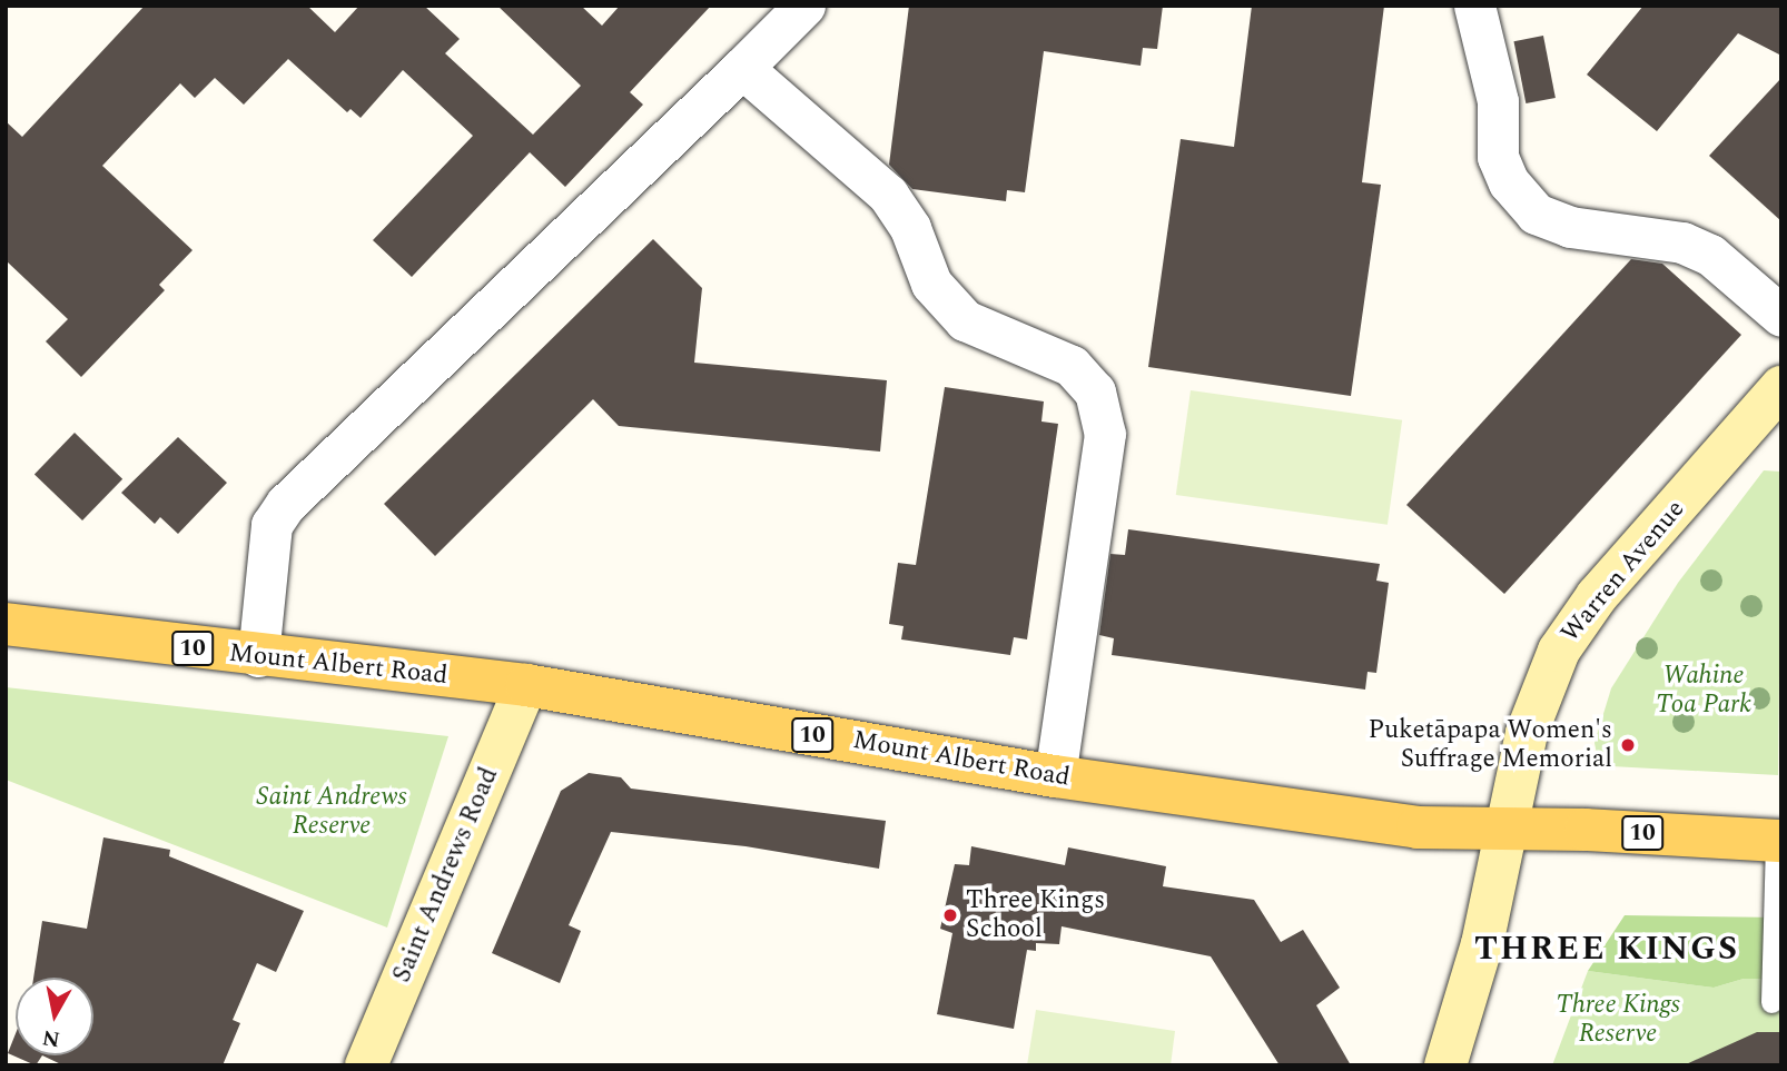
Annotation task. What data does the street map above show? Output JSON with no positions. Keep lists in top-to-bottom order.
{
  "streets": {
    "main road": [
      "Warren Avenue",
      "10",
      "Mount Albert Road",
      "Saint Andrews Road"
    ]
  },
  "crossings": [
    ["Warren Avenue", "Mount Albert Road"],
    ["Mount Albert Road", "Saint Andrews Road"]
  ],
  "districts": ["THREE KINGS"],
  "parks": ["Wahine Toa Park", "Saint Andrews Reserve", "Three Kings Reserve"],
  "places": ["Puketāpapa Women's Suffrage Memorial", "Three Kings School"],
  "north": "bottom"
}
